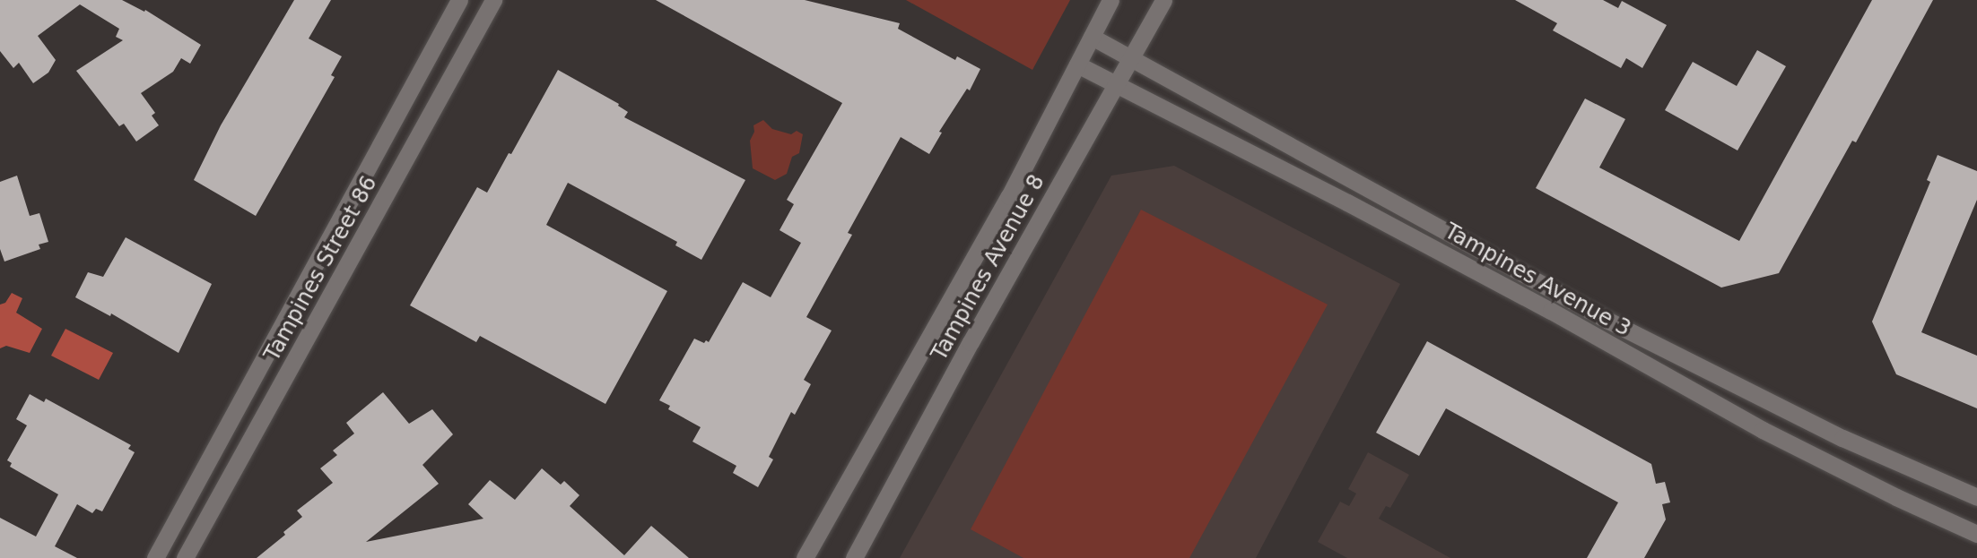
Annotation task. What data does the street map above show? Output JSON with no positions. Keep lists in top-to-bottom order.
{
  "streets": {
    "street": ["Tampines Avenue 8", "Tampines Street 86", "Tampines Avenue 3"]
  },
  "crossings": [
    ["Tampines Avenue 8", "Tampines Avenue 3"]
  ]
}
